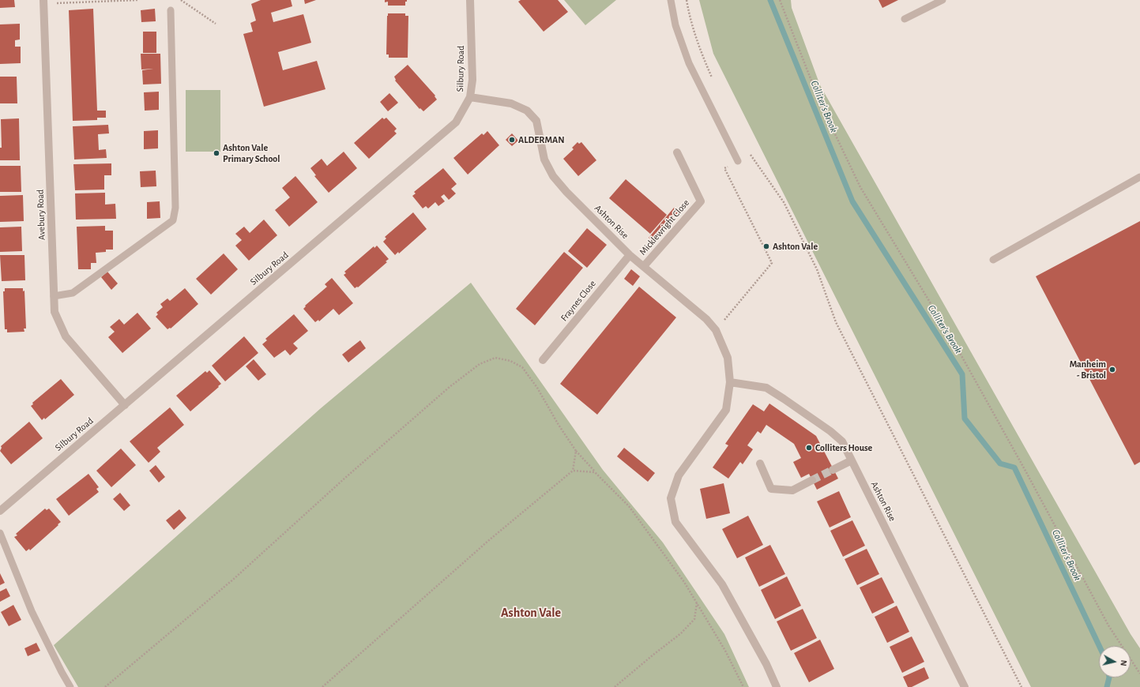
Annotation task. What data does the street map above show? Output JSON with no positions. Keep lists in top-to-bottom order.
{
  "streets": {
    "street": [
      "Silbury Road",
      "Avebury Road",
      "Ashton Rise",
      "Micklewright Close",
      "Fraynes Close"
    ]
  },
  "crossings": [
    ["Silbury Road", "Avebury Road"],
    ["Silbury Road", "Ashton Rise"],
    ["Ashton Rise", "Micklewright Close"],
    ["Ashton Rise", "Fraynes Close"]
  ],
  "districts": ["Ashton Vale"],
  "water": ["Colliter's Brook"],
  "places": [
    "ALDERMAN",
    "Ashton Vale Primary School",
    "Ashton Vale",
    "Manheim - Bristol",
    "Colliters House"
  ],
  "north": "right"
}
